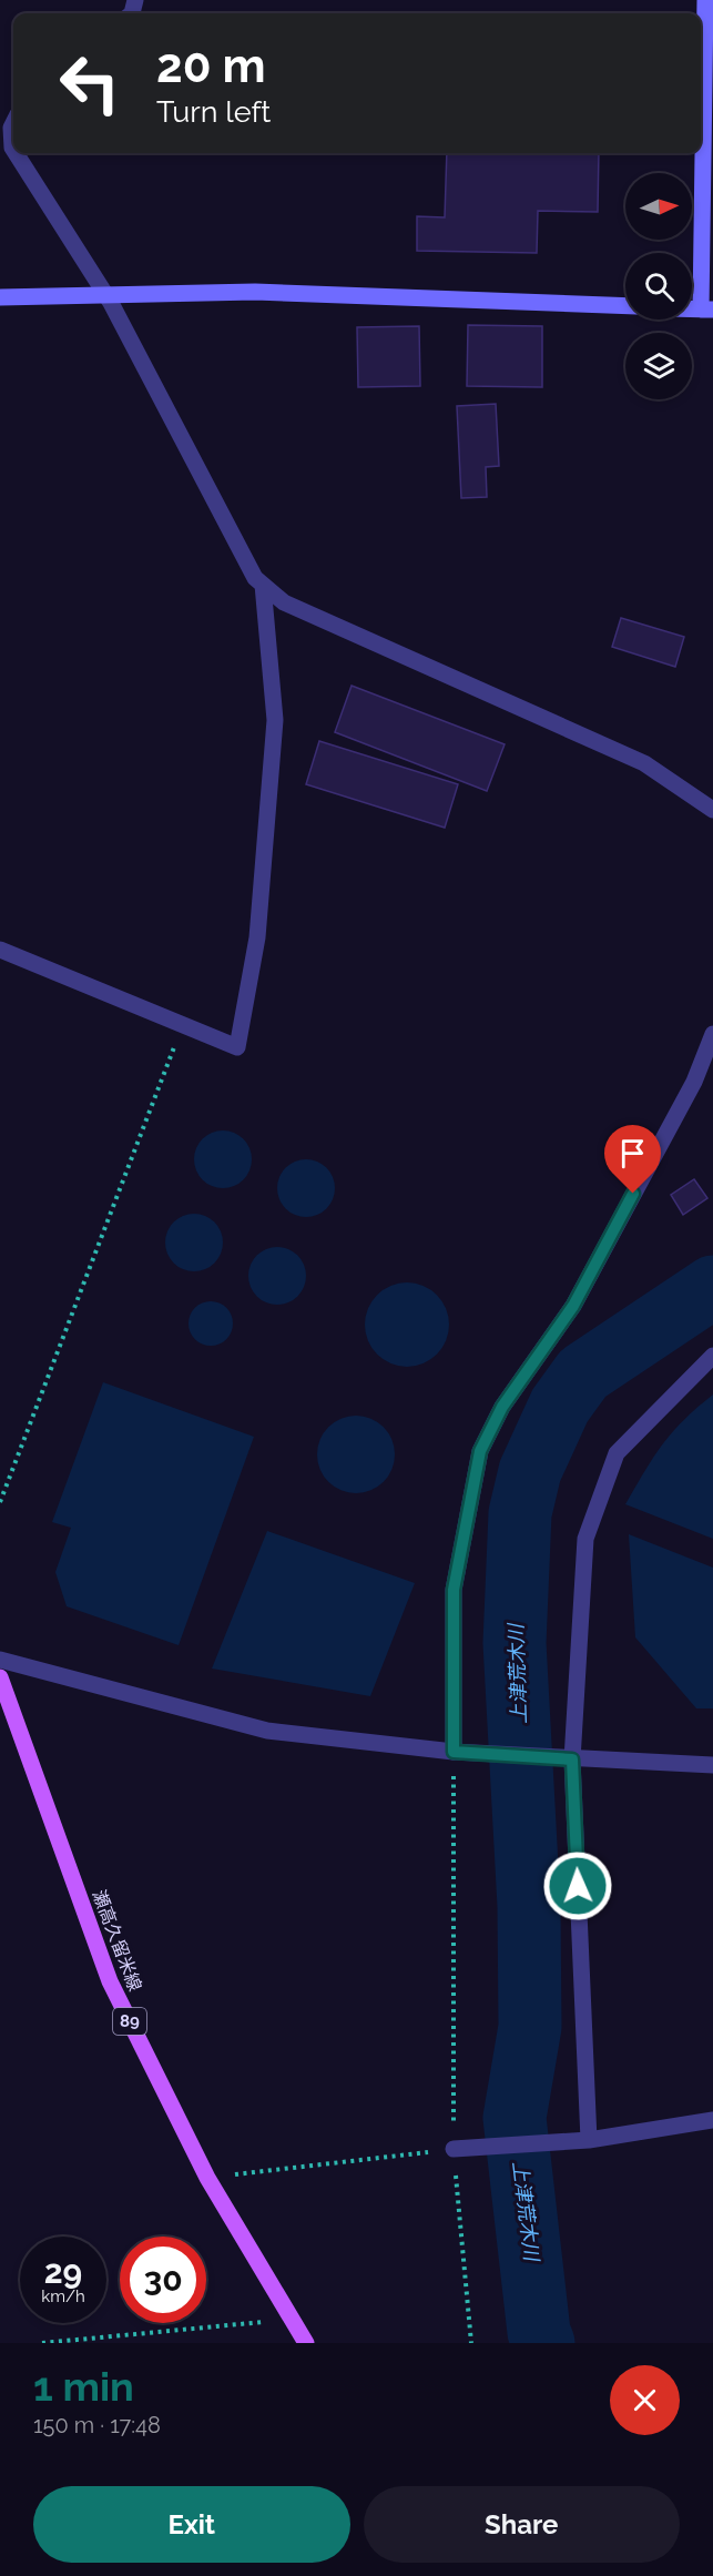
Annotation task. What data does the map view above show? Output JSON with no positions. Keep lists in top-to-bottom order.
{
  "streets": {
    "main road": ["瀬高久留米線", "89"]
  },
  "water": ["上津荒木川"],
  "north": "right",
  "page": {
    "turn": ["20 m", "Turn left"],
    "speed": "29 km/h",
    "limit": "30",
    "heading": ["1 min", "150 m · 17:48"],
    "buttons": ["Exit", "Share"]
  }
}
